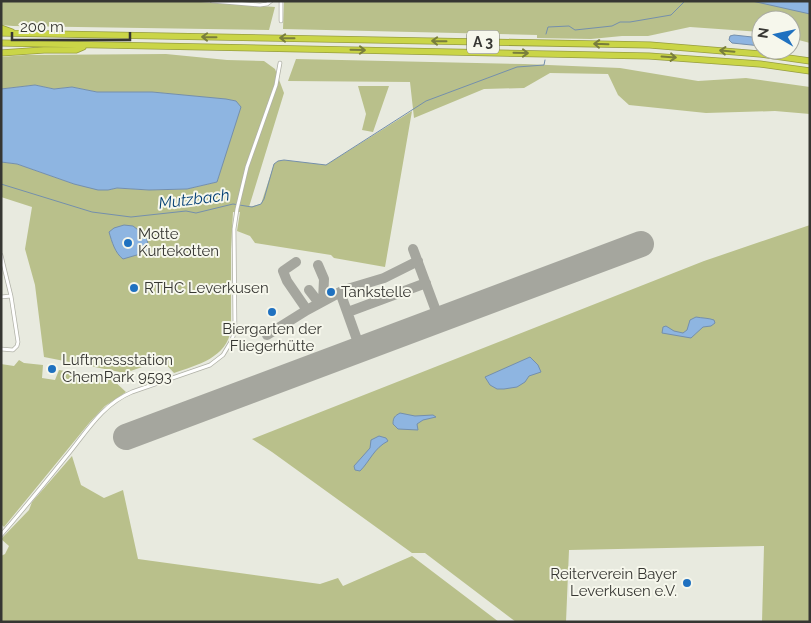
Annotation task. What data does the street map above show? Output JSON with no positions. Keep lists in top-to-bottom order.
{
  "streets": {
    "highway": ["A 3"]
  },
  "water": ["Mutzbach"],
  "places": [
    "Motte Kurtekotten",
    "RTHC Leverkusen",
    "Tankstelle",
    "Biergarten der Fliegerhütte",
    "Luftmessstation ChemPark 9593",
    "Reiterverein Bayer Leverkusen e.V."
  ],
  "scale_bar": "200 m",
  "north": "left"
}
